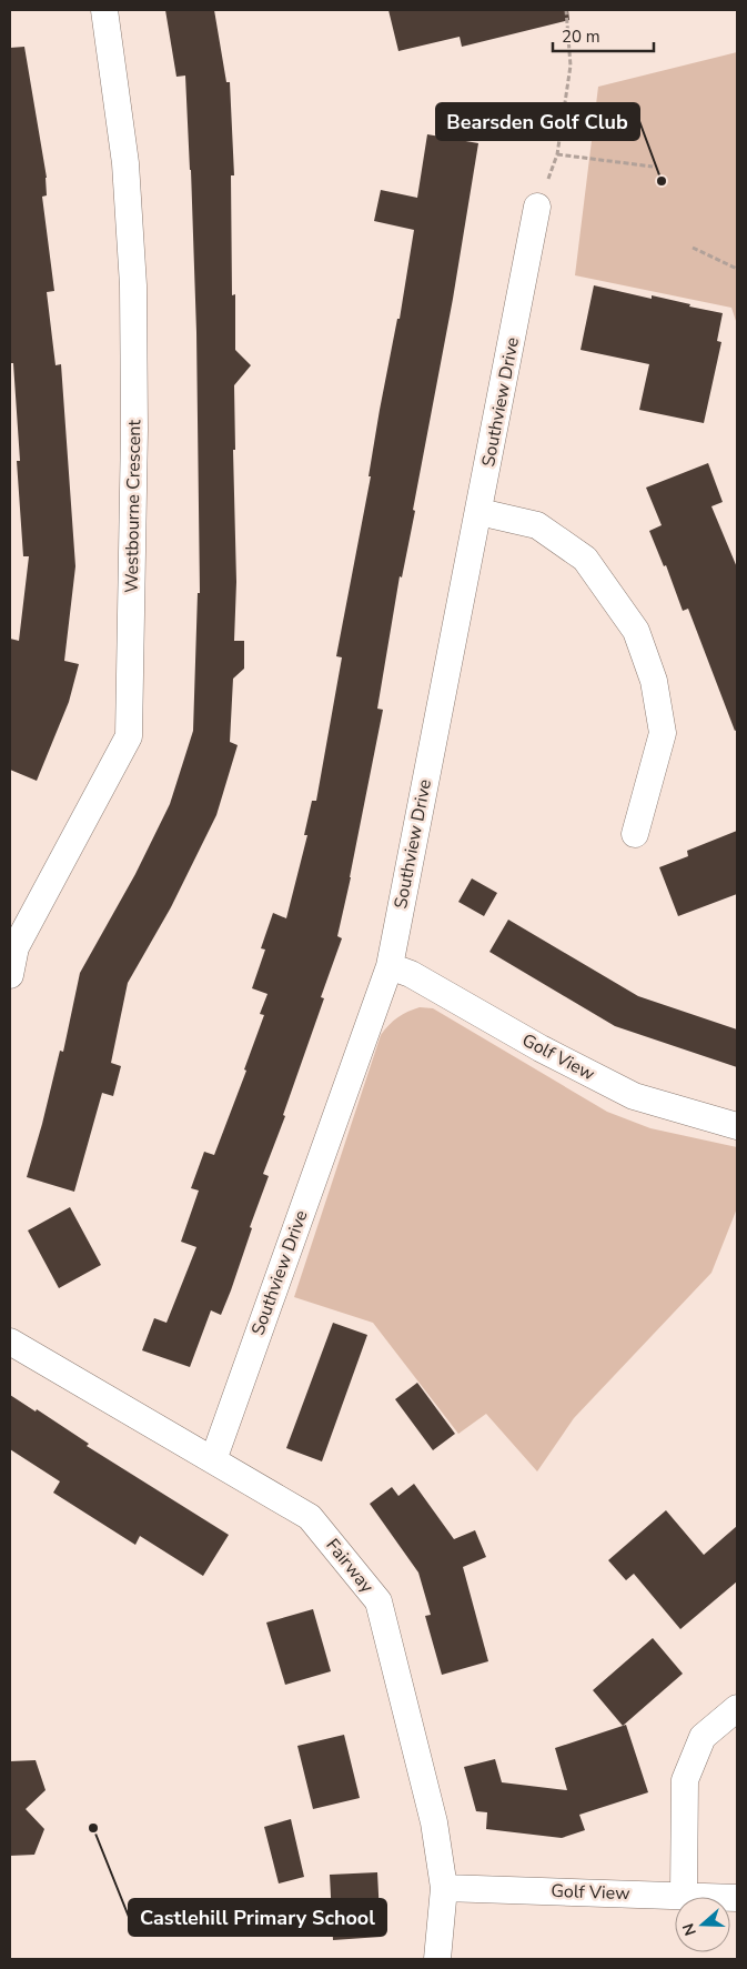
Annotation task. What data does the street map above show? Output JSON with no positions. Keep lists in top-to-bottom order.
{
  "streets": {
    "street": [
      "Southview Drive",
      "Westbourne Crescent",
      "Golf View",
      "Fairway"
    ]
  },
  "crossings": [
    ["Southview Drive", "Golf View"],
    ["Southview Drive", "Fairway"],
    ["Golf View", "Fairway"]
  ],
  "places": ["Bearsden Golf Club", "Castlehill Primary School"],
  "scale_bar": "20 m",
  "north": "left"
}
